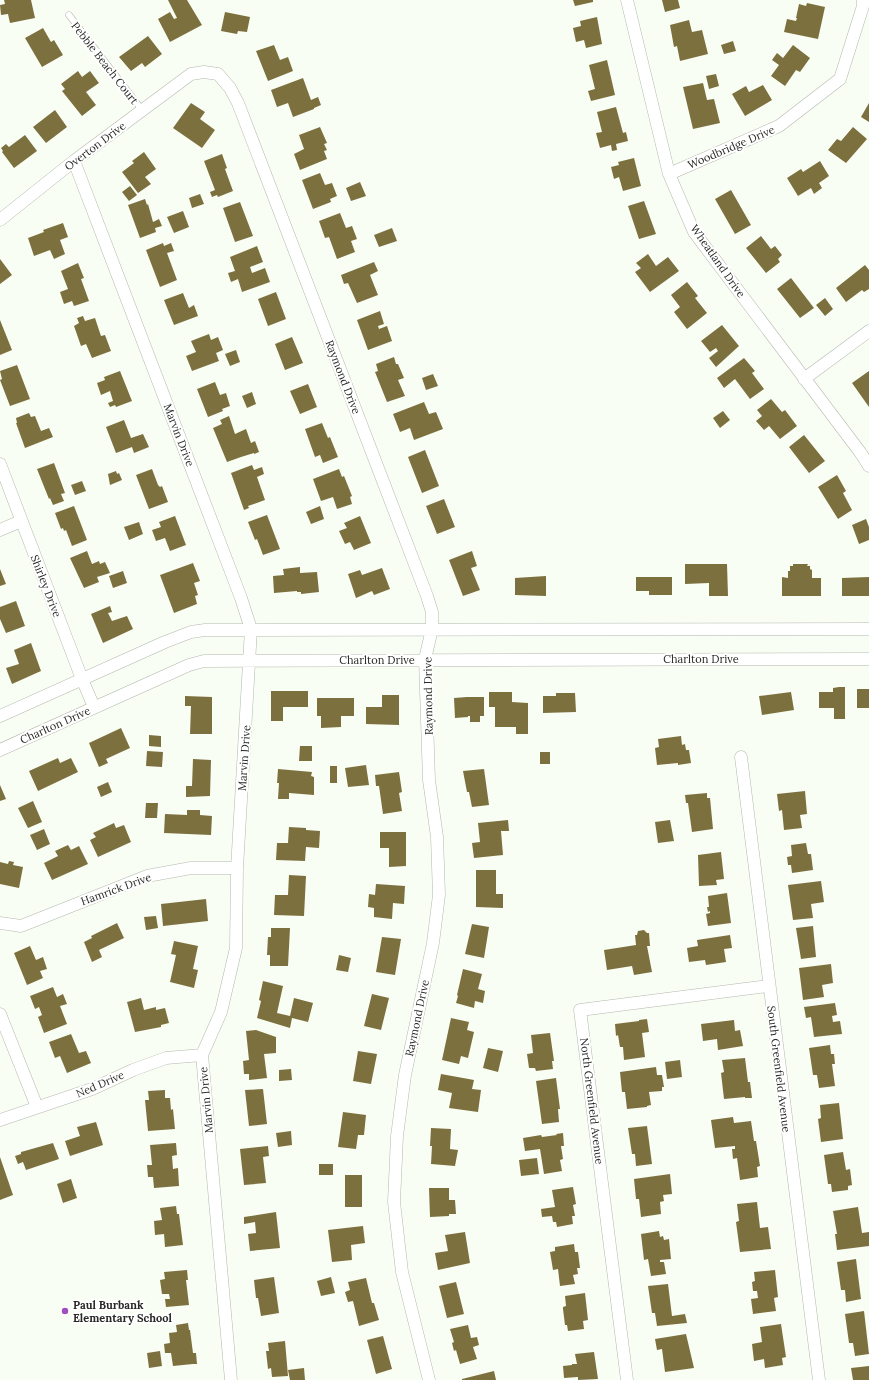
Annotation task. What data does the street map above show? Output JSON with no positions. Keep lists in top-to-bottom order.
{
  "streets": {
    "street": [
      "Overton Drive",
      "Woodbridge Drive",
      "Wheatland Drive",
      "Raymond Drive",
      "Marvin Drive",
      "Shirley Drive",
      "Charlton Drive",
      "Hamrick Drive",
      "South Greenfield Avenue",
      "Ned Drive",
      "North Greenfield Avenue"
    ],
    "lane": ["Pebble Beach Court"]
  },
  "crossings": [
    ["Pebble Beach Court", "Overton Drive"],
    ["Overton Drive", "Raymond Drive"],
    ["Overton Drive", "Marvin Drive"],
    ["Woodbridge Drive", "Wheatland Drive"],
    ["Raymond Drive", "Charlton Drive"],
    ["Marvin Drive", "Charlton Drive"],
    ["Marvin Drive", "Hamrick Drive"],
    ["Marvin Drive", "Ned Drive"],
    ["Shirley Drive", "Charlton Drive"],
    ["South Greenfield Avenue", "North Greenfield Avenue"]
  ],
  "places": ["Paul Burbank Elementary School"]
}
